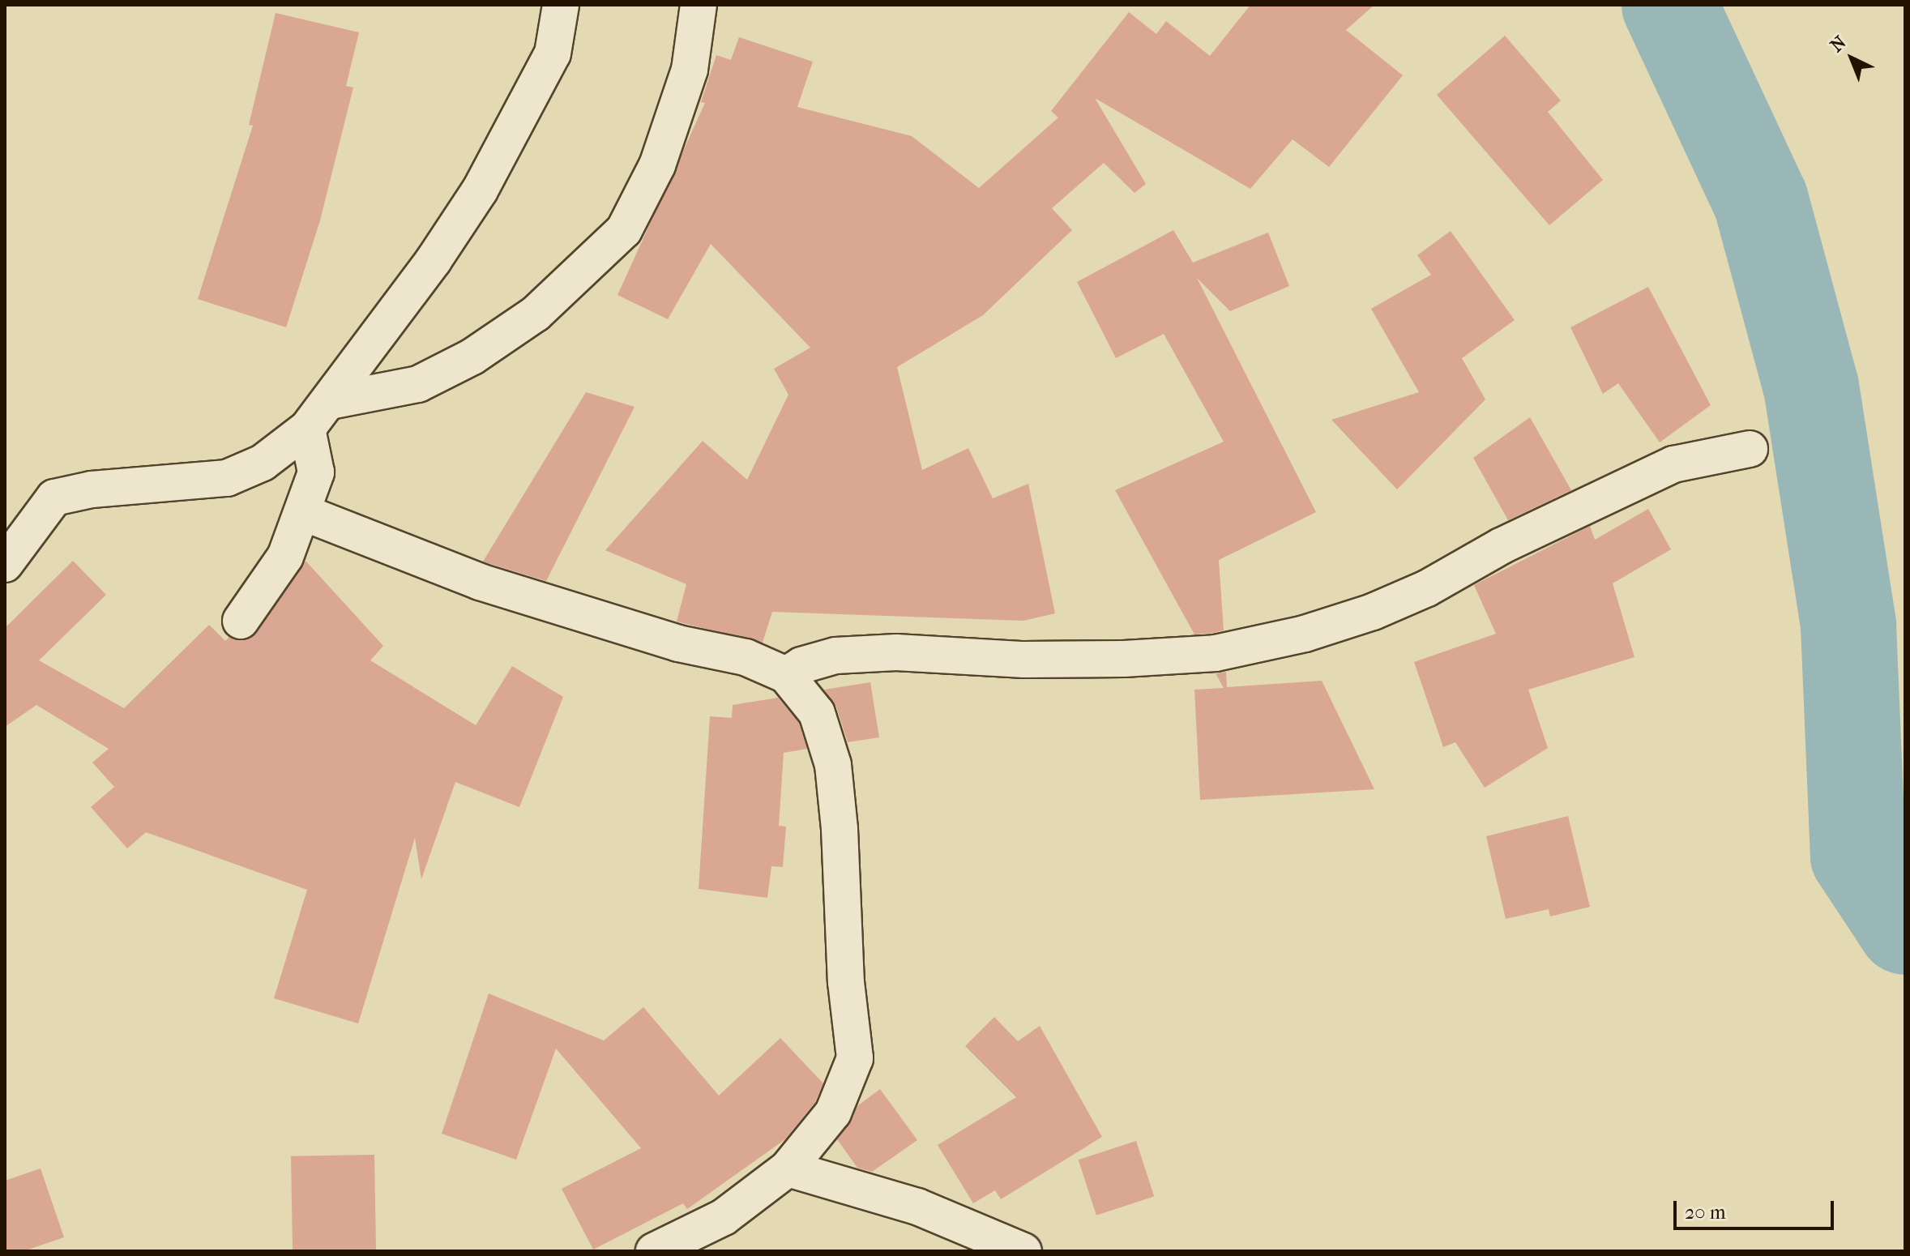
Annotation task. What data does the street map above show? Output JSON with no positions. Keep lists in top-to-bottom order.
{
  "scale_bar": "20 m",
  "north": "top left"
}
